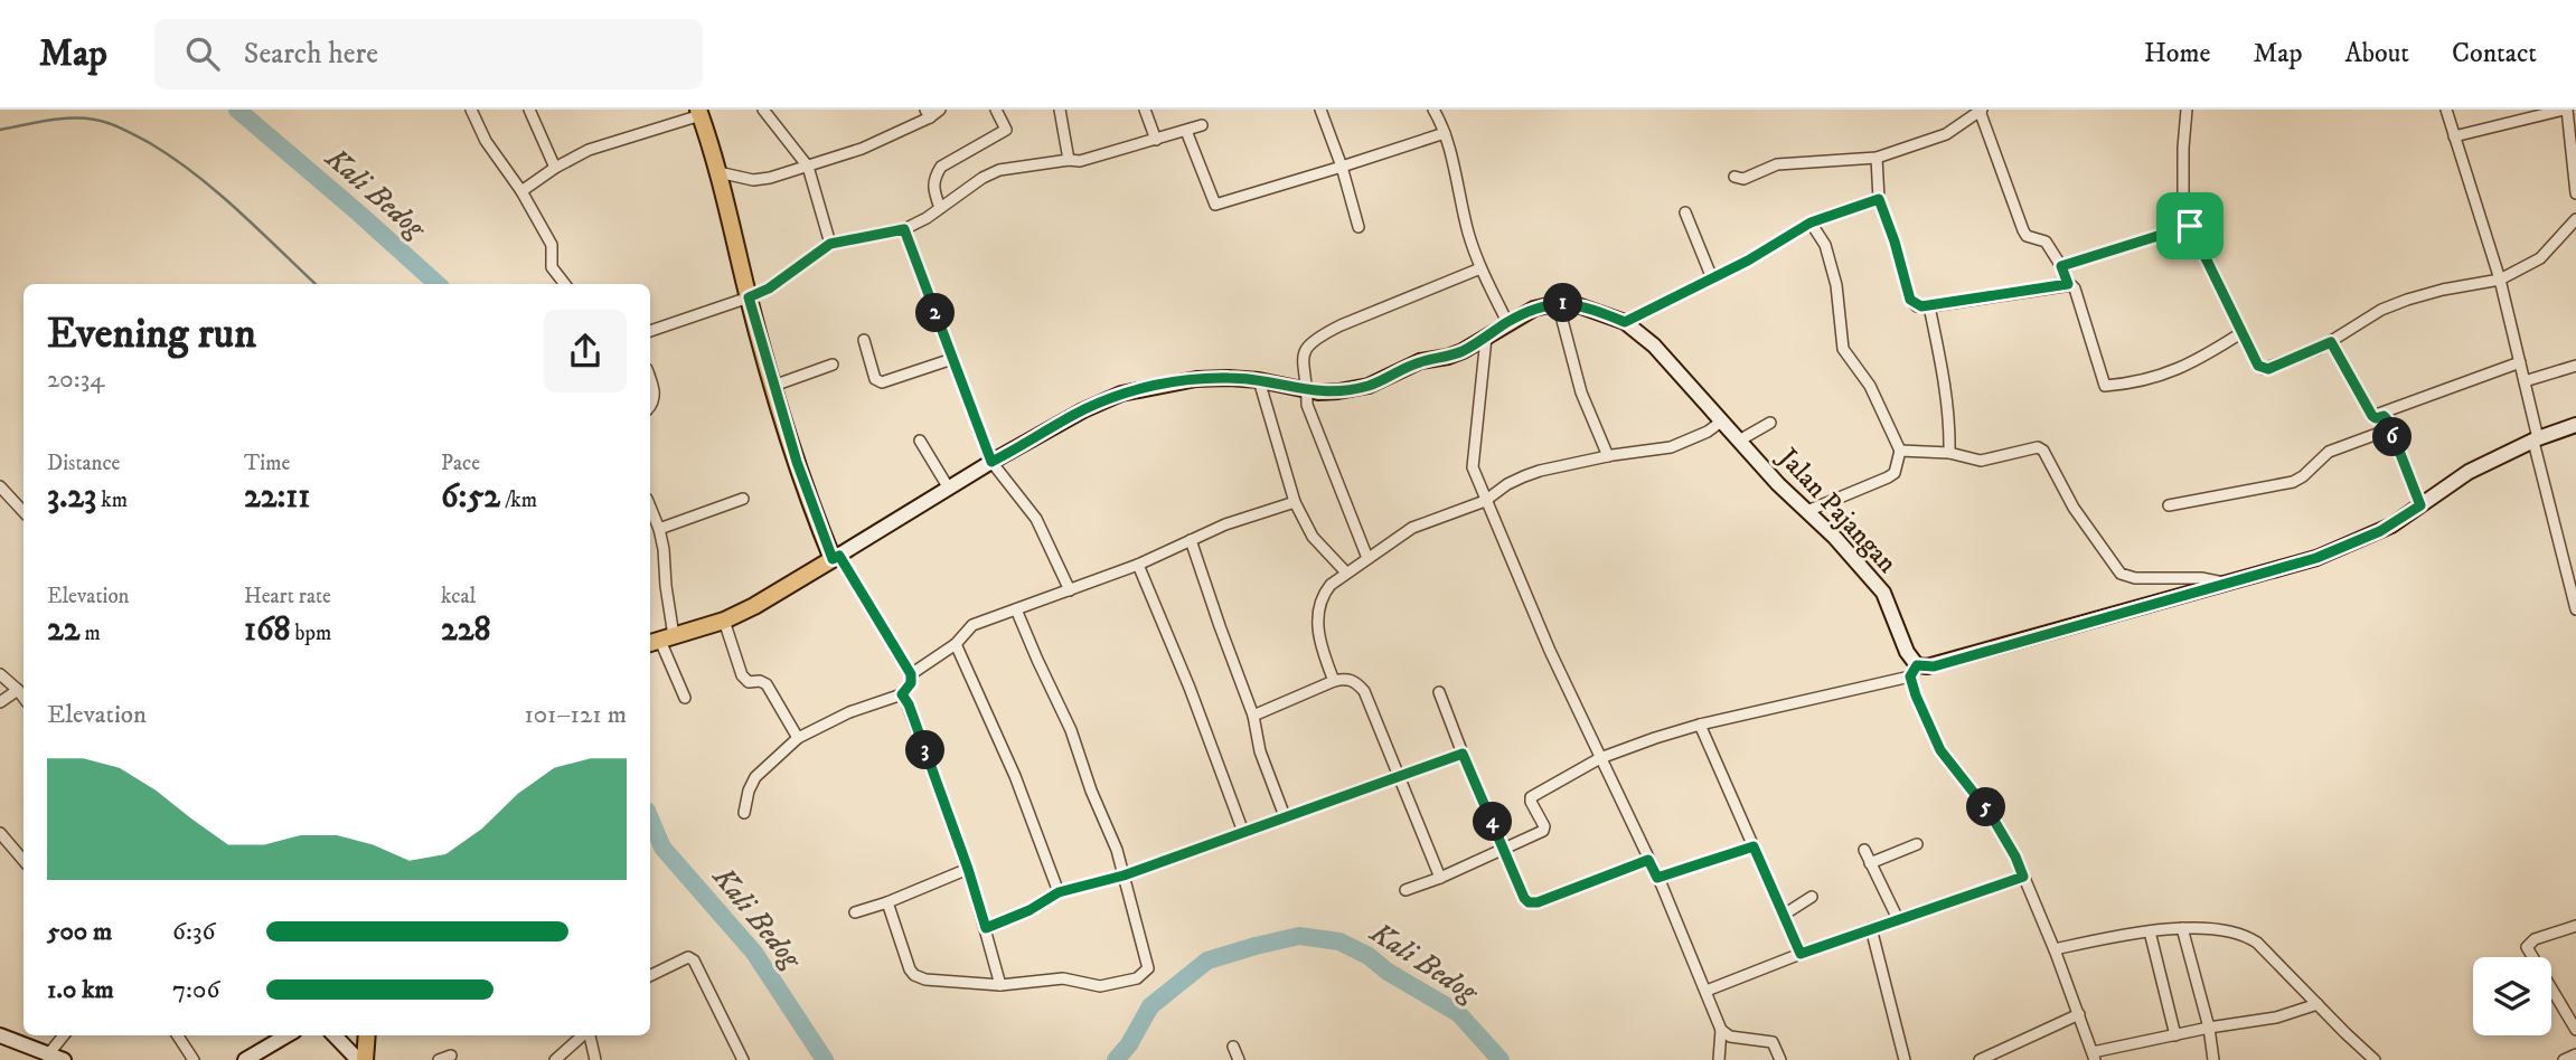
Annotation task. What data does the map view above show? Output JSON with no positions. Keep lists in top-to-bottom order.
{
  "streets": {
    "main road": ["Jalan Pajangan"]
  },
  "water": ["Kali Bedog"],
  "page": {
    "header": "Map",
    "search": "Search here",
    "nav": [
      "Home",
      "Map",
      "About",
      "Contact"
    ],
    "pins": [
      "1",
      "2",
      "6",
      "3",
      "5",
      "4"
    ],
    "heading": ["Evening run", "20:34"],
    "stats": [
      ["Distance", "3.23 km"],
      ["Time", "22:11"],
      ["Pace", "6:52 /km"],
      ["Elevation", "22 m"],
      ["Heart rate", "168 bpm"],
      ["kcal", "228"]
    ],
    "chart": ["Elevation", "101–121 m"],
    "list": [
      {
        "name": "500 m",
        "note": "6:36"
      },
      {
        "name": "1.0 km",
        "note": "7:06"
      }
    ]
  }
}
